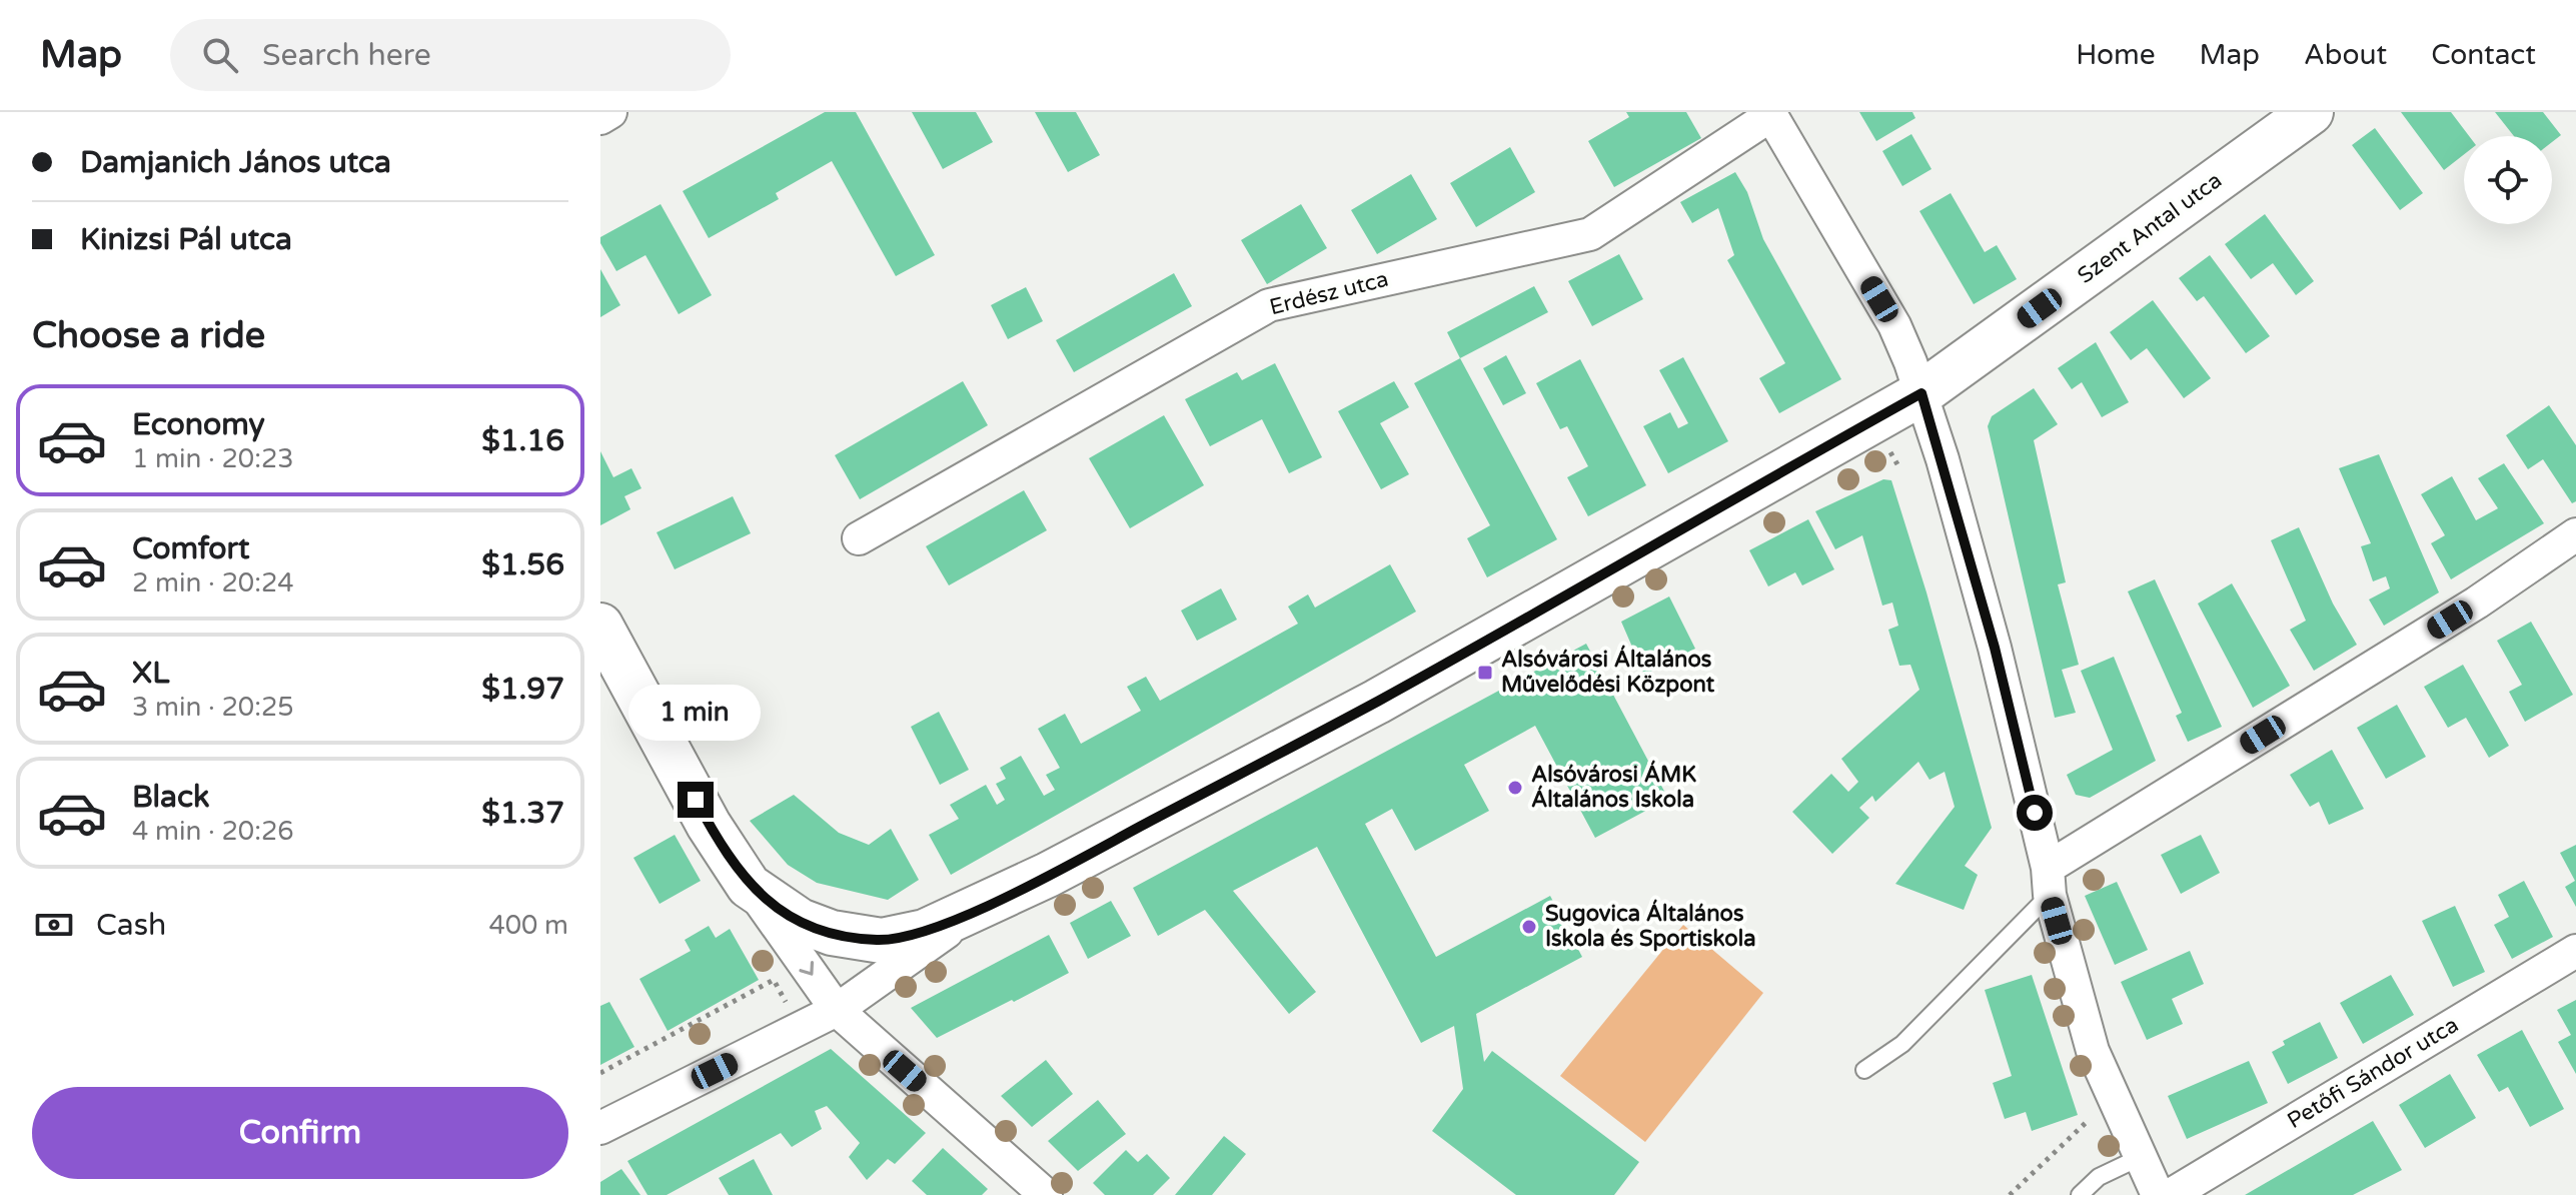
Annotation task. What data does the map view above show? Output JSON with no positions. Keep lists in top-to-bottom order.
{
  "streets": {
    "main road": ["Szent Antal utca"],
    "street": ["Erdész utca", "Petőfi Sándor utca"]
  },
  "places": {
    "transit": ["Alsóvárosi Általános Művelődési Központ"],
    "other": ["Alsóvárosi ÁMK Általános Iskola", "Sugovica Általános Iskola és Sportiskola"]
  },
  "page": {
    "header": "Map",
    "search": "Search here",
    "nav": [
      "Home",
      "Map",
      "About",
      "Contact"
    ],
    "banner": ["Damjanich János utca", "Kinizsi Pál utca"],
    "heading": "Choose a ride",
    "list": [
      {
        "name": "Economy",
        "note": "1 min · 20:23",
        "value": "$1.16"
      },
      {
        "name": "Comfort",
        "note": "2 min · 20:24",
        "value": "$1.56"
      },
      {
        "name": "XL",
        "note": "3 min · 20:25",
        "value": "$1.97"
      },
      {
        "name": "Black",
        "note": "4 min · 20:26",
        "value": "$1.37"
      }
    ],
    "bubble": "1 min",
    "pay": ["Cash", "400 m"],
    "buttons": "Confirm"
  }
}
